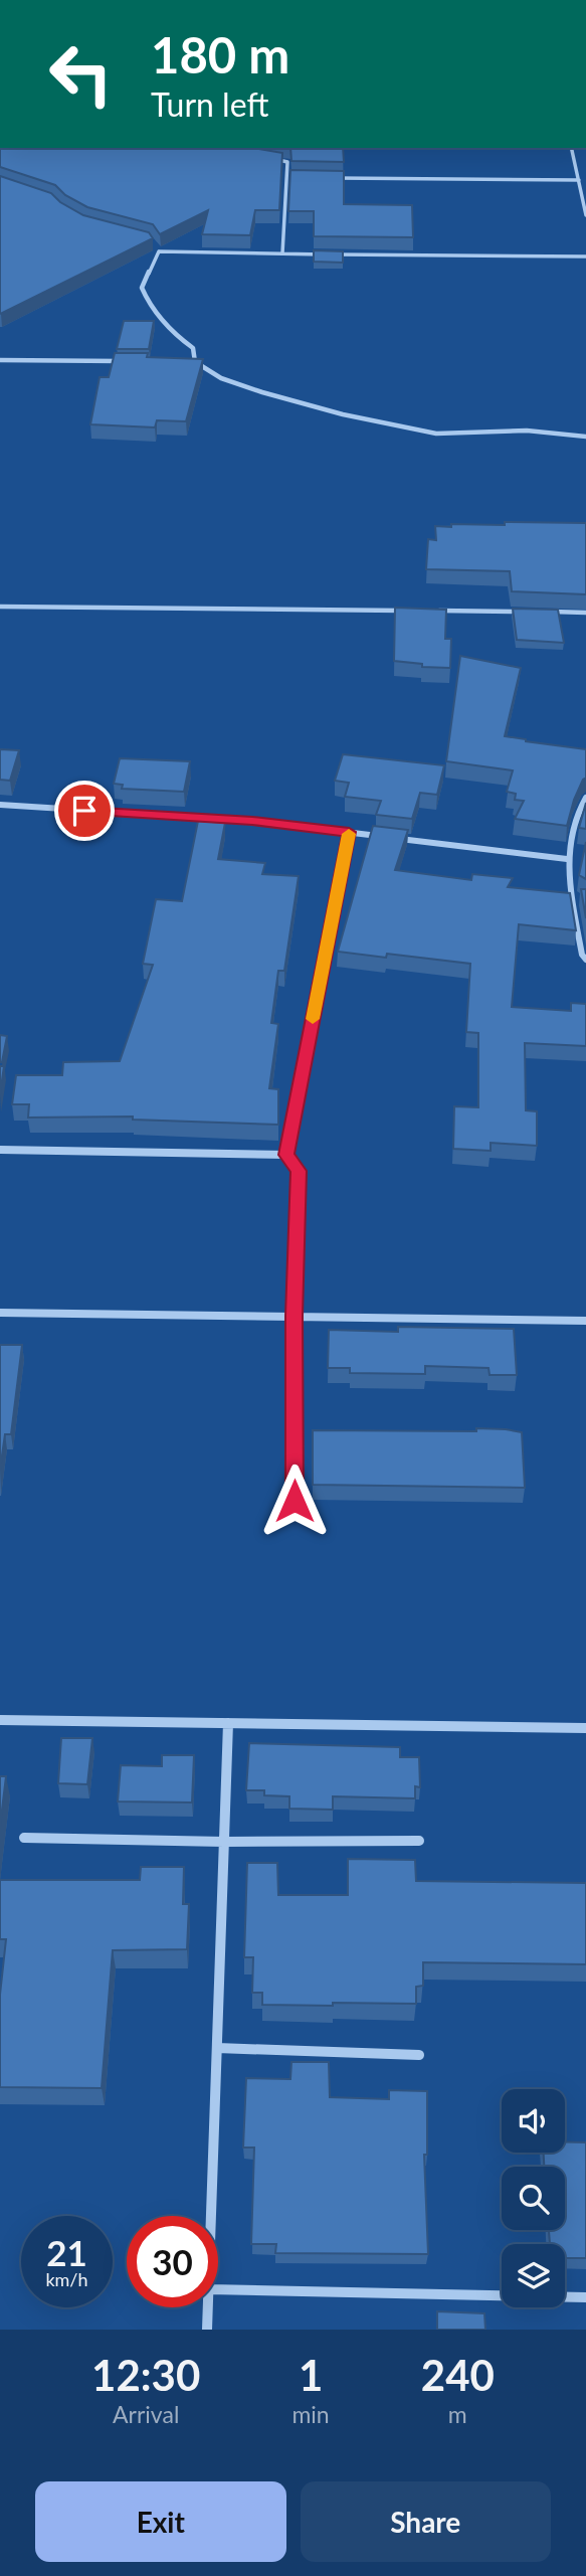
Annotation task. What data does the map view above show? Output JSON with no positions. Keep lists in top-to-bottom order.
{
  "page": {
    "turn": ["180 m", "Turn left"],
    "speed": "21 km/h",
    "limit": "30",
    "eta": [
      "12:30",
      "Arrival",
      "1",
      "min",
      "240",
      "m"
    ],
    "buttons": ["Exit", "Share"]
  }
}
